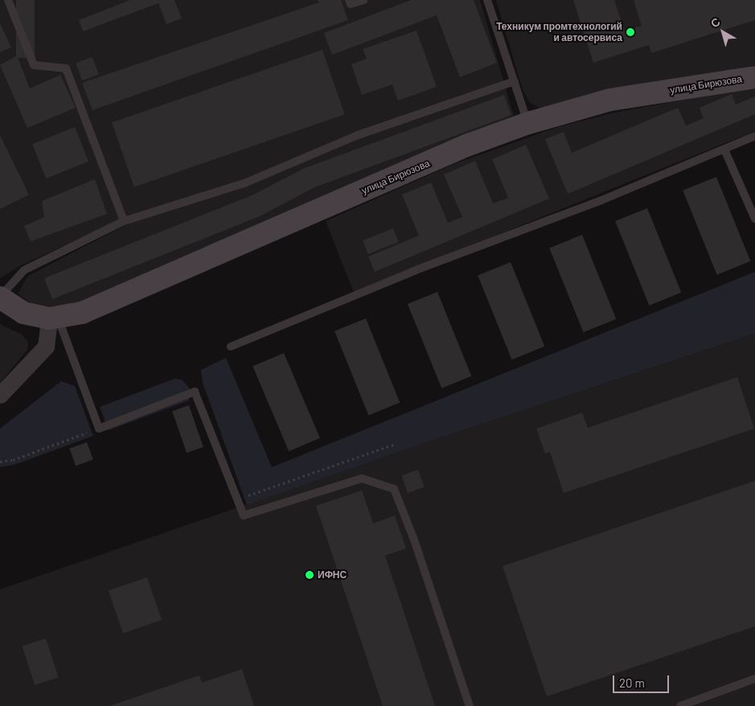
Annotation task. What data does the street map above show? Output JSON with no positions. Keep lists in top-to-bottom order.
{
  "streets": {
    "main road": ["улица Бирюзова"]
  },
  "places": ["Техникум промтехнологий и автосервиса", "ИФНС"],
  "scale_bar": "20 m",
  "north": "top left"
}
